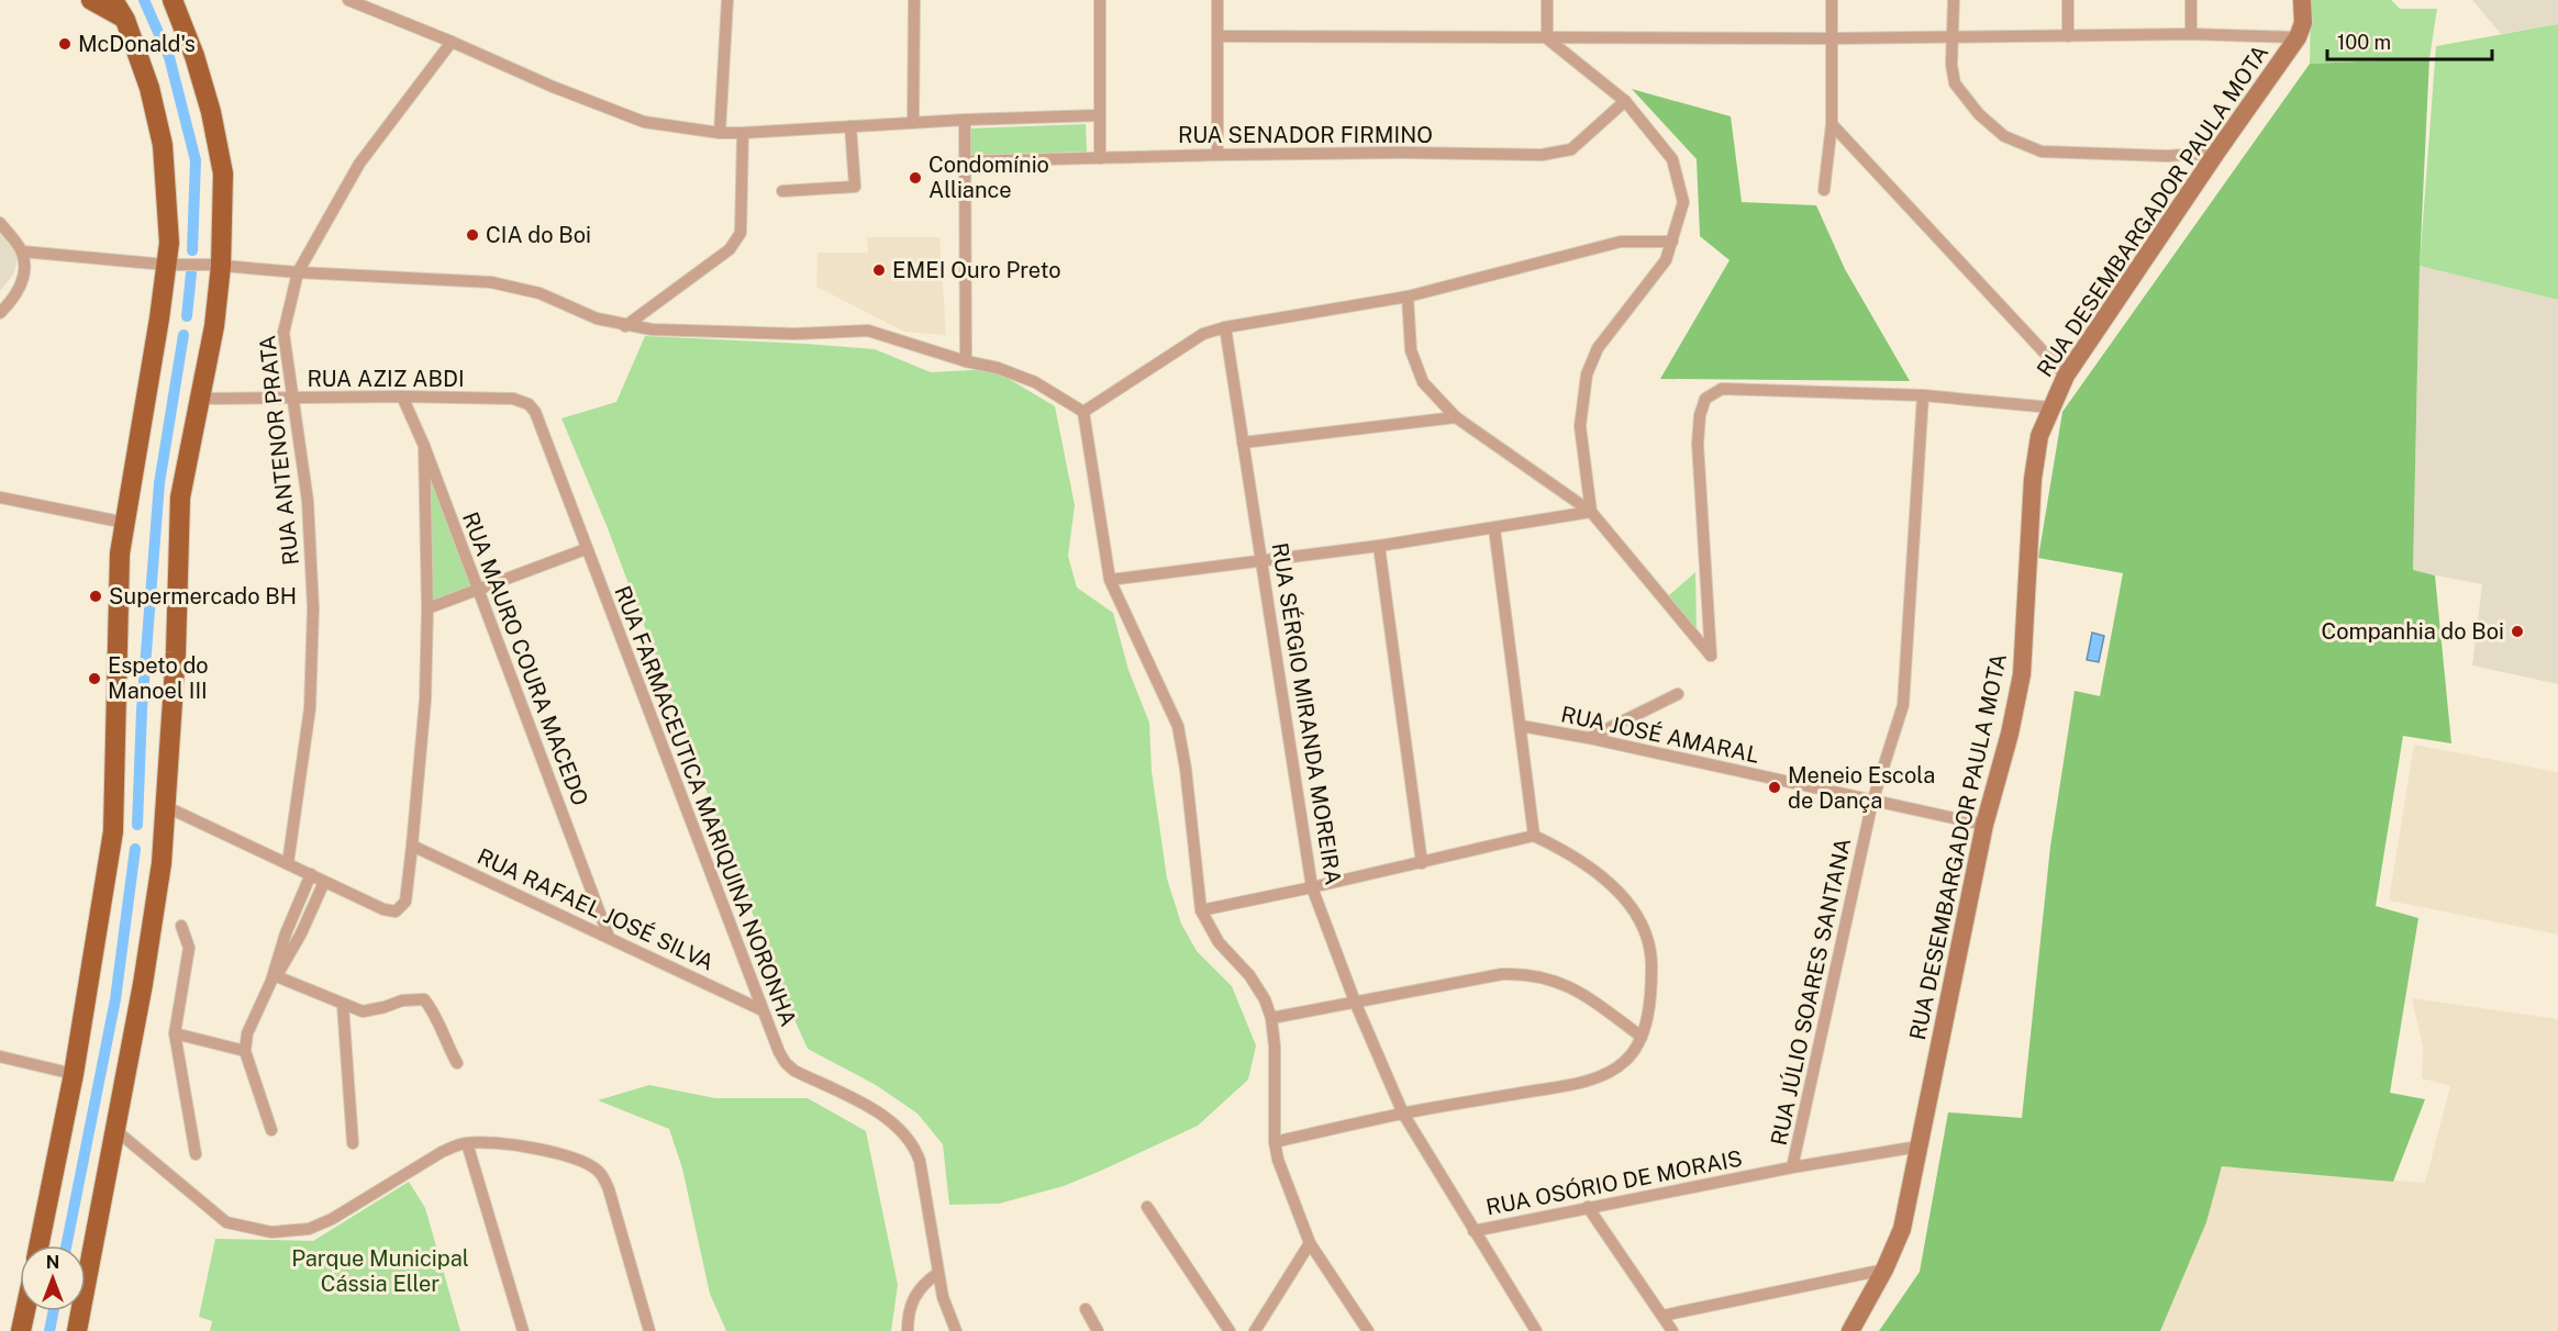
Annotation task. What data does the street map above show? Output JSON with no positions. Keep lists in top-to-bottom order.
{
  "streets": {
    "street": [
      "RUA SENADOR FIRMINO",
      "RUA DESEMBARGADOR PAULA MOTA",
      "RUA AZIZ ABDI",
      "RUA ANTENOR PRATA",
      "RUA MAURO COURA MACEDO",
      "RUA SÉRGIO MIRANDA MOREIRA",
      "RUA JOSÉ AMARAL",
      "RUA FARMACEUTICA MARIQUINA NORONHA",
      "RUA RAFAEL JOSÉ SILVA",
      "RUA JÚLIO SOARES SANTANA",
      "RUA OSÓRIO DE MORAIS"
    ]
  },
  "crossings": [
    ["RUA DESEMBARGADOR PAULA MOTA", "RUA JOSÉ AMARAL"],
    ["RUA DESEMBARGADOR PAULA MOTA", "RUA OSÓRIO DE MORAIS"],
    ["RUA AZIZ ABDI", "RUA ANTENOR PRATA"],
    ["RUA AZIZ ABDI", "RUA MAURO COURA MACEDO"],
    ["RUA AZIZ ABDI", "RUA FARMACEUTICA MARIQUINA NORONHA"],
    ["RUA MAURO COURA MACEDO", "RUA RAFAEL JOSÉ SILVA"],
    ["RUA SÉRGIO MIRANDA MOREIRA", "RUA OSÓRIO DE MORAIS"],
    ["RUA JOSÉ AMARAL", "RUA JÚLIO SOARES SANTANA"],
    ["RUA FARMACEUTICA MARIQUINA NORONHA", "RUA RAFAEL JOSÉ SILVA"],
    ["RUA JÚLIO SOARES SANTANA", "RUA OSÓRIO DE MORAIS"]
  ],
  "parks": ["Parque Municipal Cássia Eller"],
  "places": [
    "McDonald's",
    "Condomínio Alliance",
    "CIA do Boi",
    "EMEI Ouro Preto",
    "Supermercado BH",
    "Companhia do Boi",
    "Espeto do Manoel III",
    "Meneio Escola de Dança"
  ],
  "scale_bar": "100 m",
  "north": "top"
}
